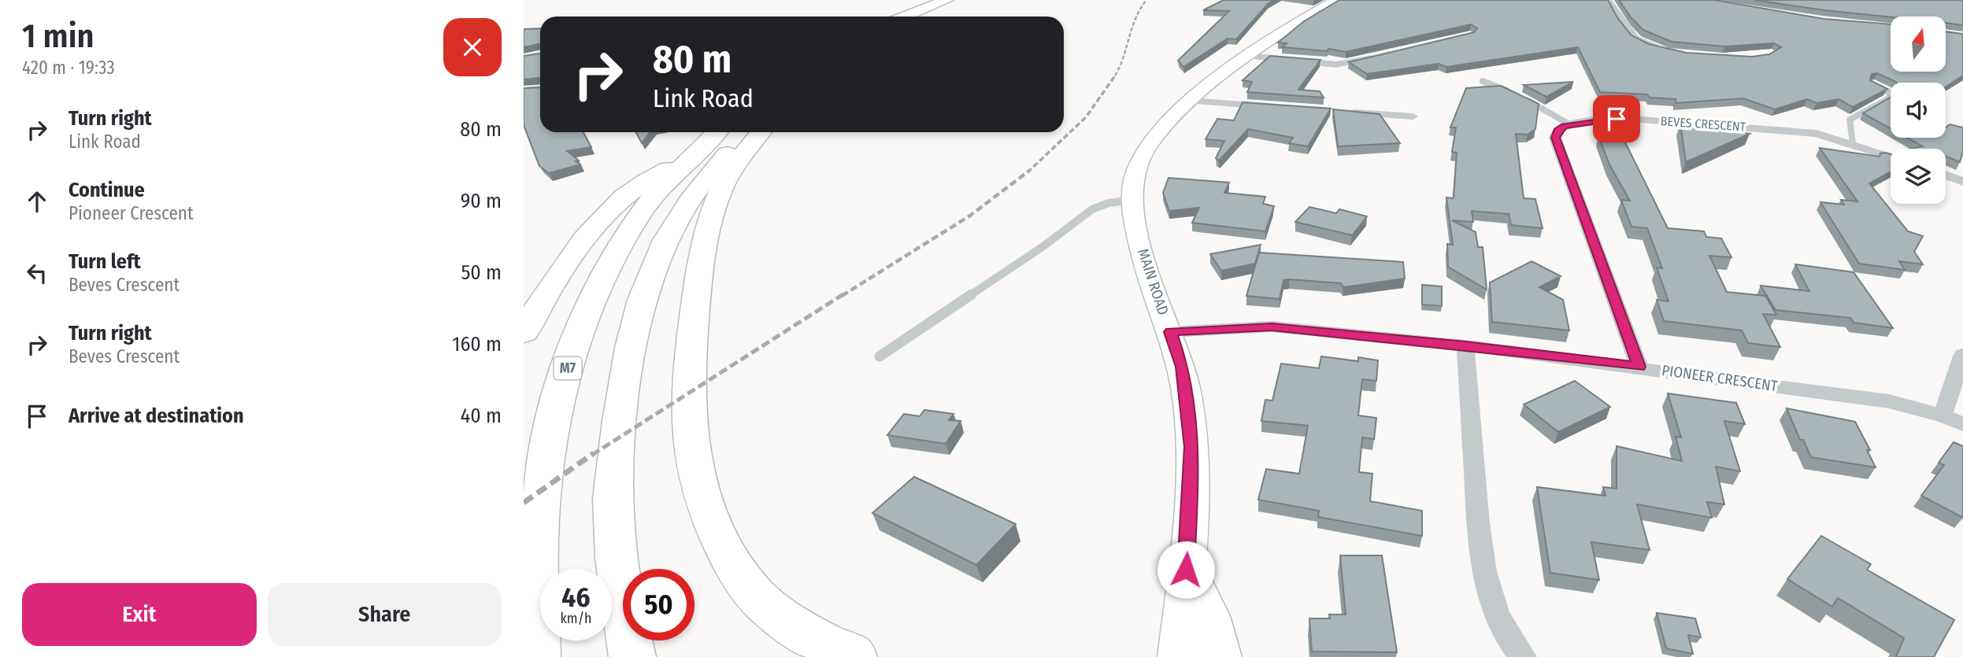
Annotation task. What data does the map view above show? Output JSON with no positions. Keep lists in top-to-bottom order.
{
  "streets": {
    "highway": ["M7"],
    "main road": ["MAIN ROAD"],
    "street": ["BEVES CRESCENT", "PIONEER CRESCENT"]
  },
  "crossings": [
    ["MAIN ROAD", "PIONEER CRESCENT"]
  ],
  "north": "top",
  "page": {
    "heading": ["1 min", "420 m · 19:33"],
    "turn": ["80 m", "Link Road"],
    "list": [
      {
        "name": "Turn right",
        "note": "Link Road",
        "value": "80 m"
      },
      {
        "name": "Continue",
        "note": "Pioneer Crescent",
        "value": "90 m"
      },
      {
        "name": "Turn left",
        "note": "Beves Crescent",
        "value": "50 m"
      },
      {
        "name": "Turn right",
        "note": "Beves Crescent",
        "value": "160 m"
      },
      {
        "name": "Arrive at destination",
        "value": "40 m"
      }
    ],
    "speed": "46 km/h",
    "limit": "50",
    "buttons": ["Exit", "Share"]
  }
}
